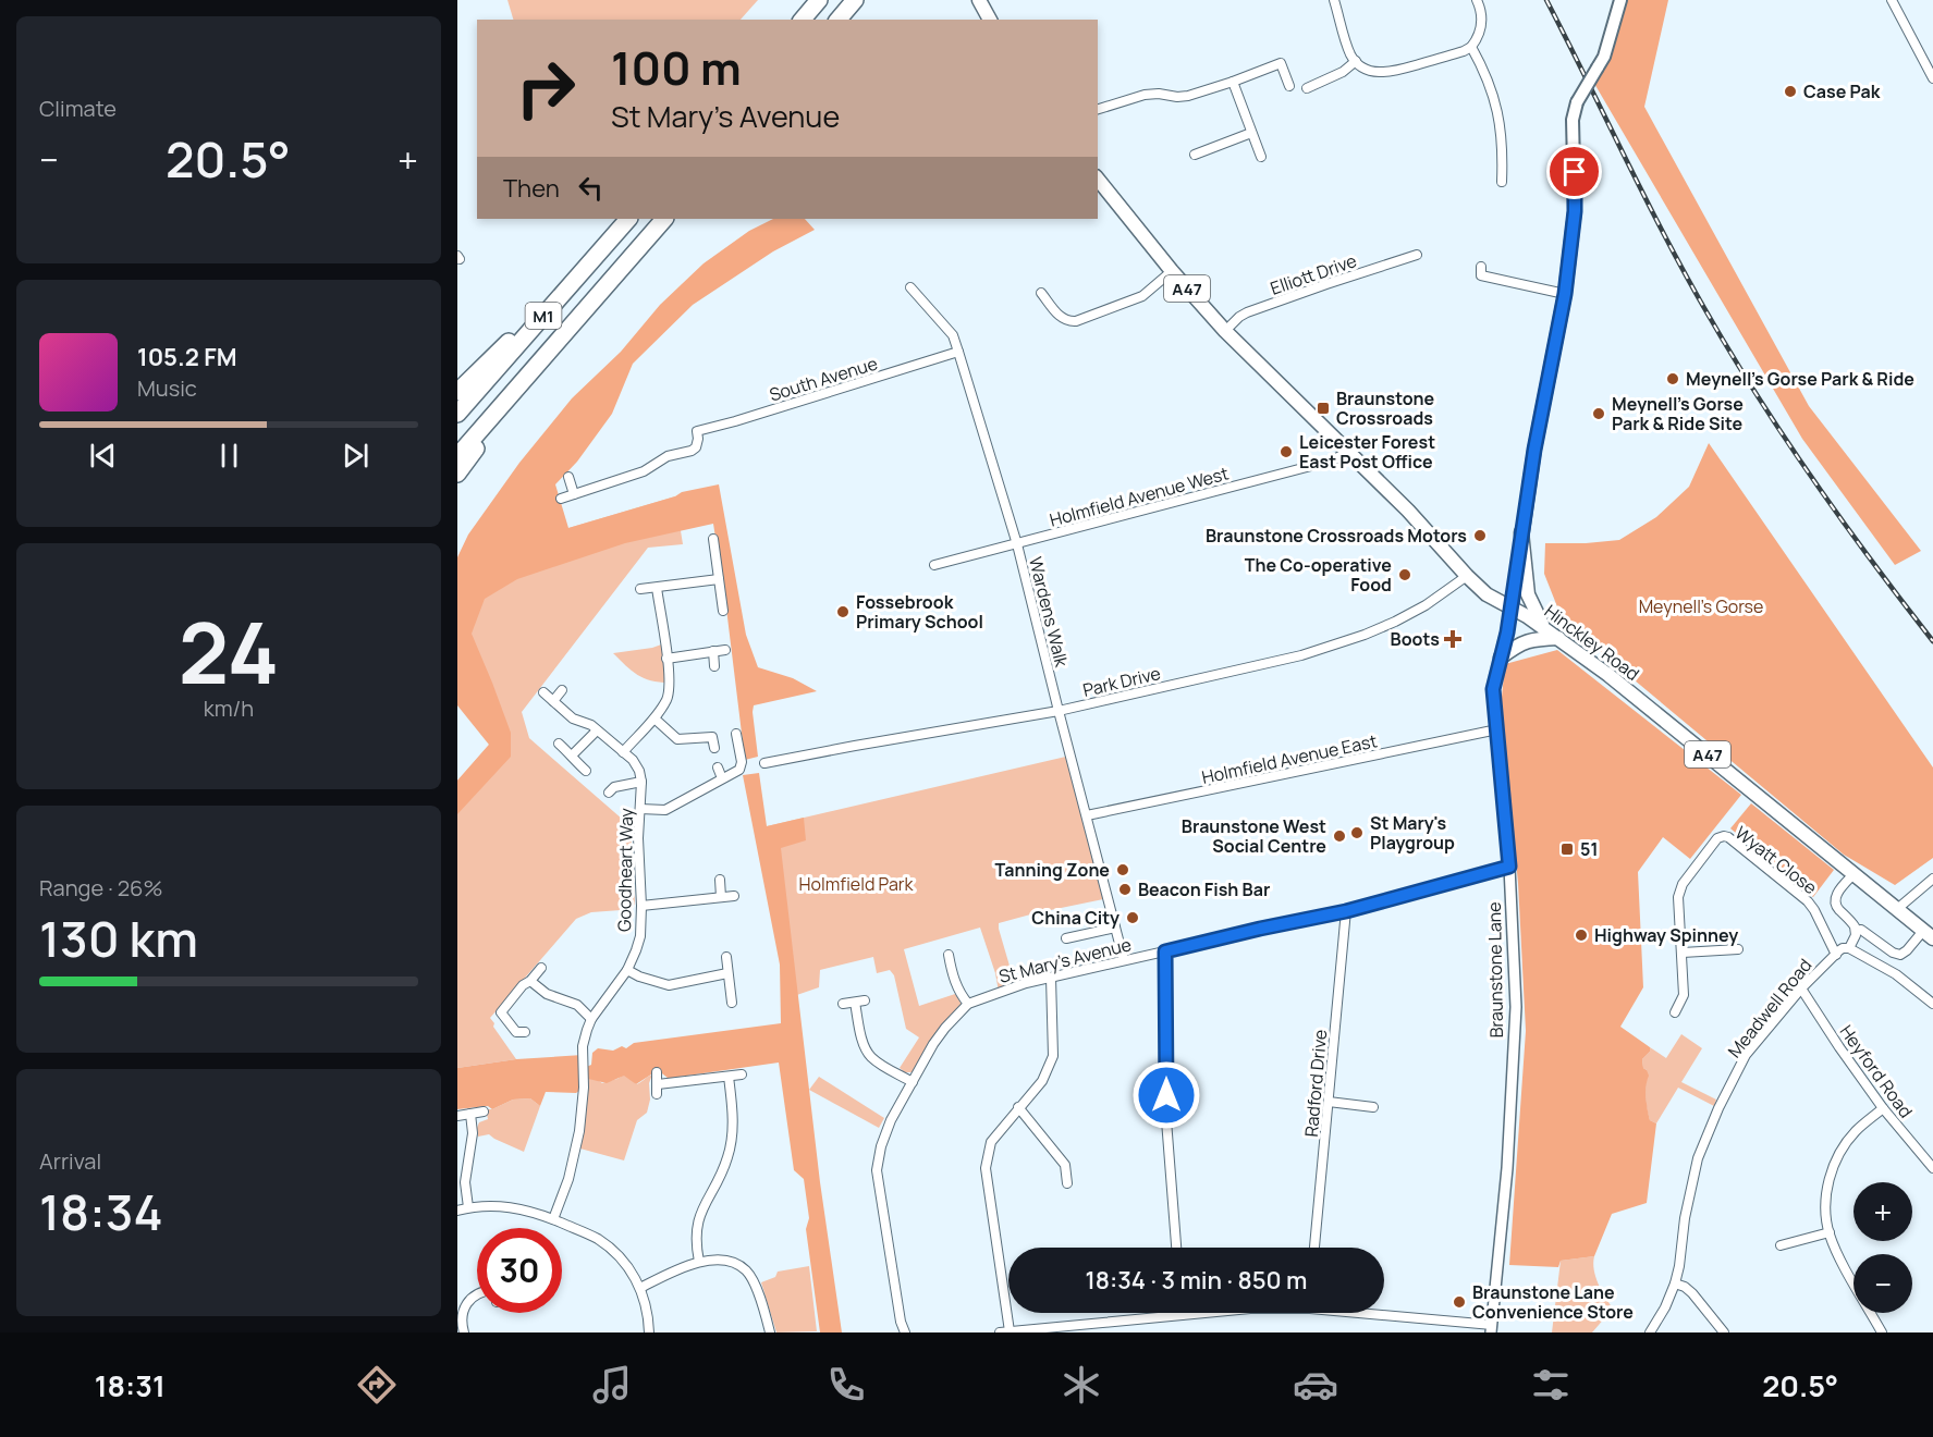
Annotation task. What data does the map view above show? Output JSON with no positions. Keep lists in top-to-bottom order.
{
  "streets": {
    "highway": ["M1"],
    "main road": ["A47", "Hinckley Road"],
    "street": [
      "Elliott Drive",
      "South Avenue",
      "Holmfield Avenue West",
      "Wardens Walk",
      "Park Drive",
      "Holmfield Avenue East",
      "Wyatt Close",
      "Goodheart Way",
      "St Mary's Avenue",
      "Braunstone Lane",
      "Meadwell Road",
      "Heyford Road",
      "Radford Drive"
    ]
  },
  "crossings": [
    ["Elliott Drive", "Hinckley Road"],
    ["South Avenue", "Wardens Walk"],
    ["Holmfield Avenue West", "Wardens Walk"],
    ["Holmfield Avenue West", "Hinckley Road"],
    ["Wardens Walk", "Park Drive"],
    ["Wardens Walk", "Holmfield Avenue East"],
    ["Wardens Walk", "St Mary's Avenue"],
    ["Hinckley Road", "Park Drive"],
    ["Hinckley Road", "Braunstone Lane"],
    ["Holmfield Avenue East", "Braunstone Lane"],
    ["Wyatt Close", "Meadwell Road"],
    ["St Mary's Avenue", "Braunstone Lane"],
    ["St Mary's Avenue", "Radford Drive"],
    ["Meadwell Road", "Heyford Road"]
  ],
  "parks": ["Meynell's Gorse", "Holmfield Park"],
  "places": {
    "other": [
      "Case Pak",
      "Meynell's Gorse Park & Ride",
      "Meynell's Gorse Park & Ride Site",
      "Leicester Forest East Post Office",
      "Braunstone Crossroads Motors",
      "The Co-operative Food",
      "Fossebrook Primary School",
      "St Mary's Playgroup",
      "Braunstone West Social Centre",
      "Tanning Zone",
      "Beacon Fish Bar",
      "China City",
      "Highway Spinney",
      "Braunstone Lane Convenience Store"
    ],
    "transit": ["Braunstone Crossroads", "51"],
    "health": ["Boots"]
  },
  "page": {
    "tile": [
      "Climate",
      ["24", "km/h"],
      ["Range · 26%", "130 km"],
      ["Arrival", "18:34"]
    ],
    "turn": ["100 m", "St Mary's Avenue"],
    "heat": ["−", "20.5°", "+"],
    "then": "Then",
    "song": ["105.2 FM", "Music"],
    "map_buttons": ["+", "−"],
    "limit": "30",
    "trip": "18:34 · 3 min · 850 m",
    "tabs": ["18:31", "20.5°"]
  }
}
